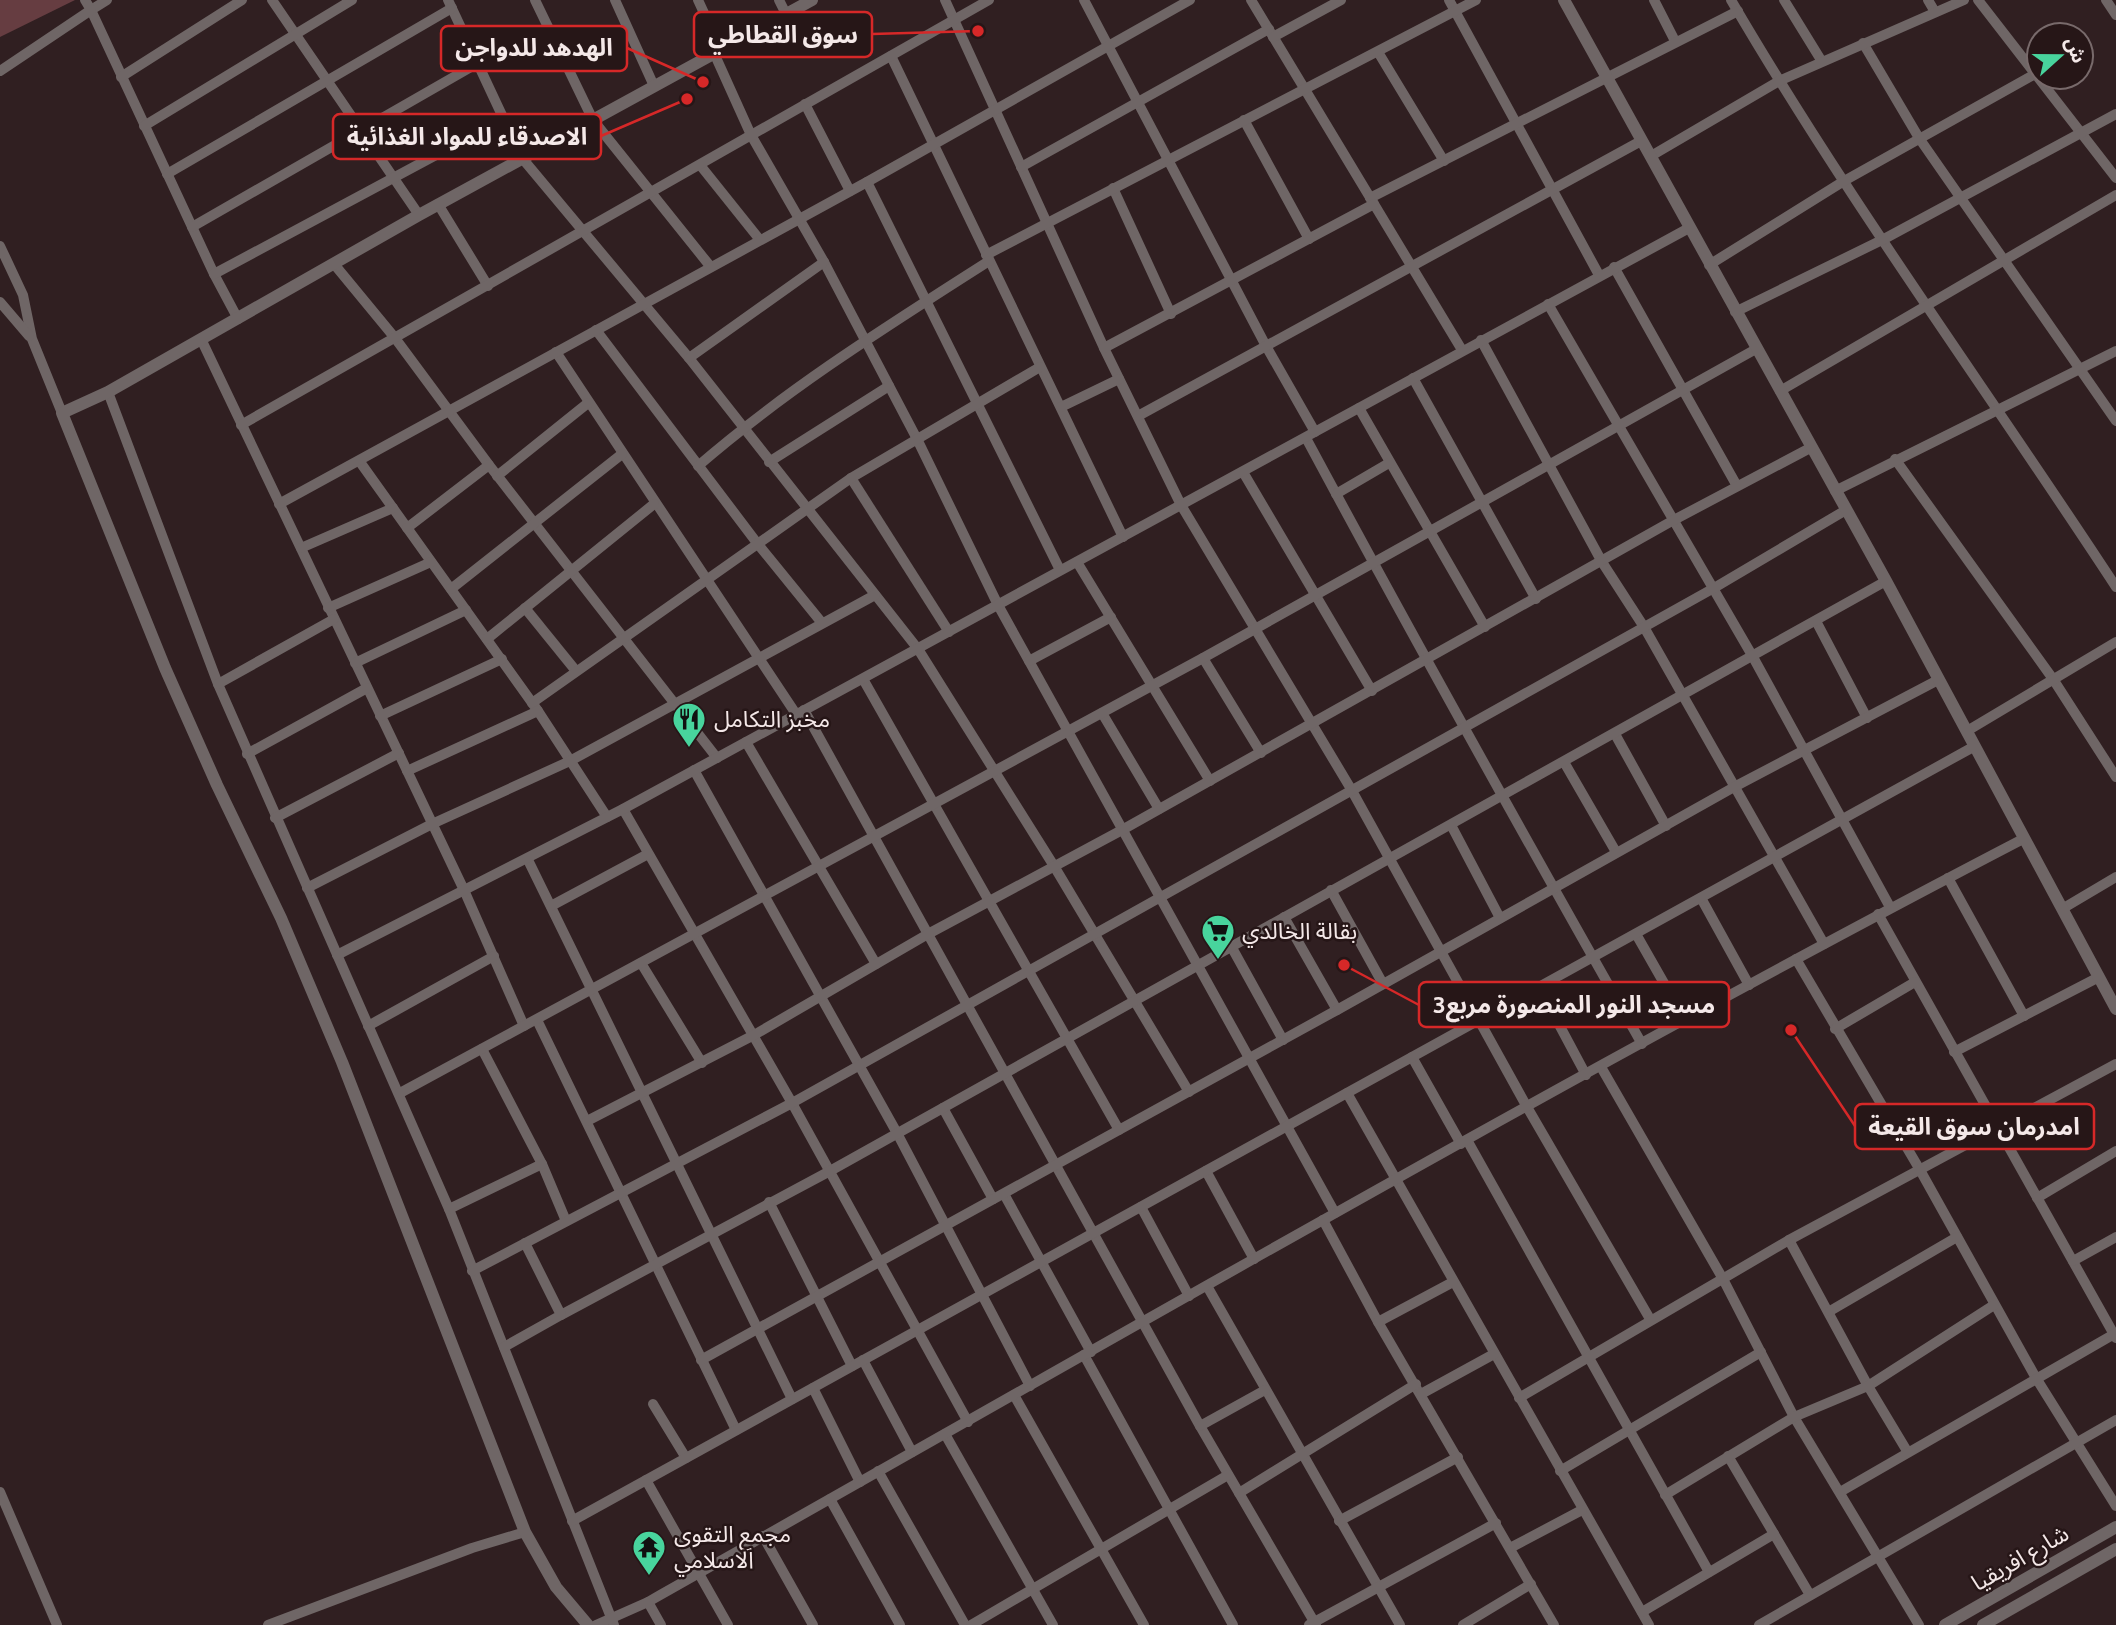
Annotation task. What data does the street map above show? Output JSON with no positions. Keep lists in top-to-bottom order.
{
  "streets": {
    "street": ["شارع افريقيا"]
  },
  "places": {
    "other": [
      "سوق القطاطي",
      "الهدهد للدواجن",
      "الاصدقاء للمواد الغذائية",
      "مسجد النور المنصورة مربع3",
      "امدرمان سوق القيعة"
    ],
    "restaurant": ["مخبز التكامل"],
    "supermarket": ["بقالة الخالدي"],
    "temple": ["مجمع التقوى الاسلامي"]
  },
  "north": "right"
}
